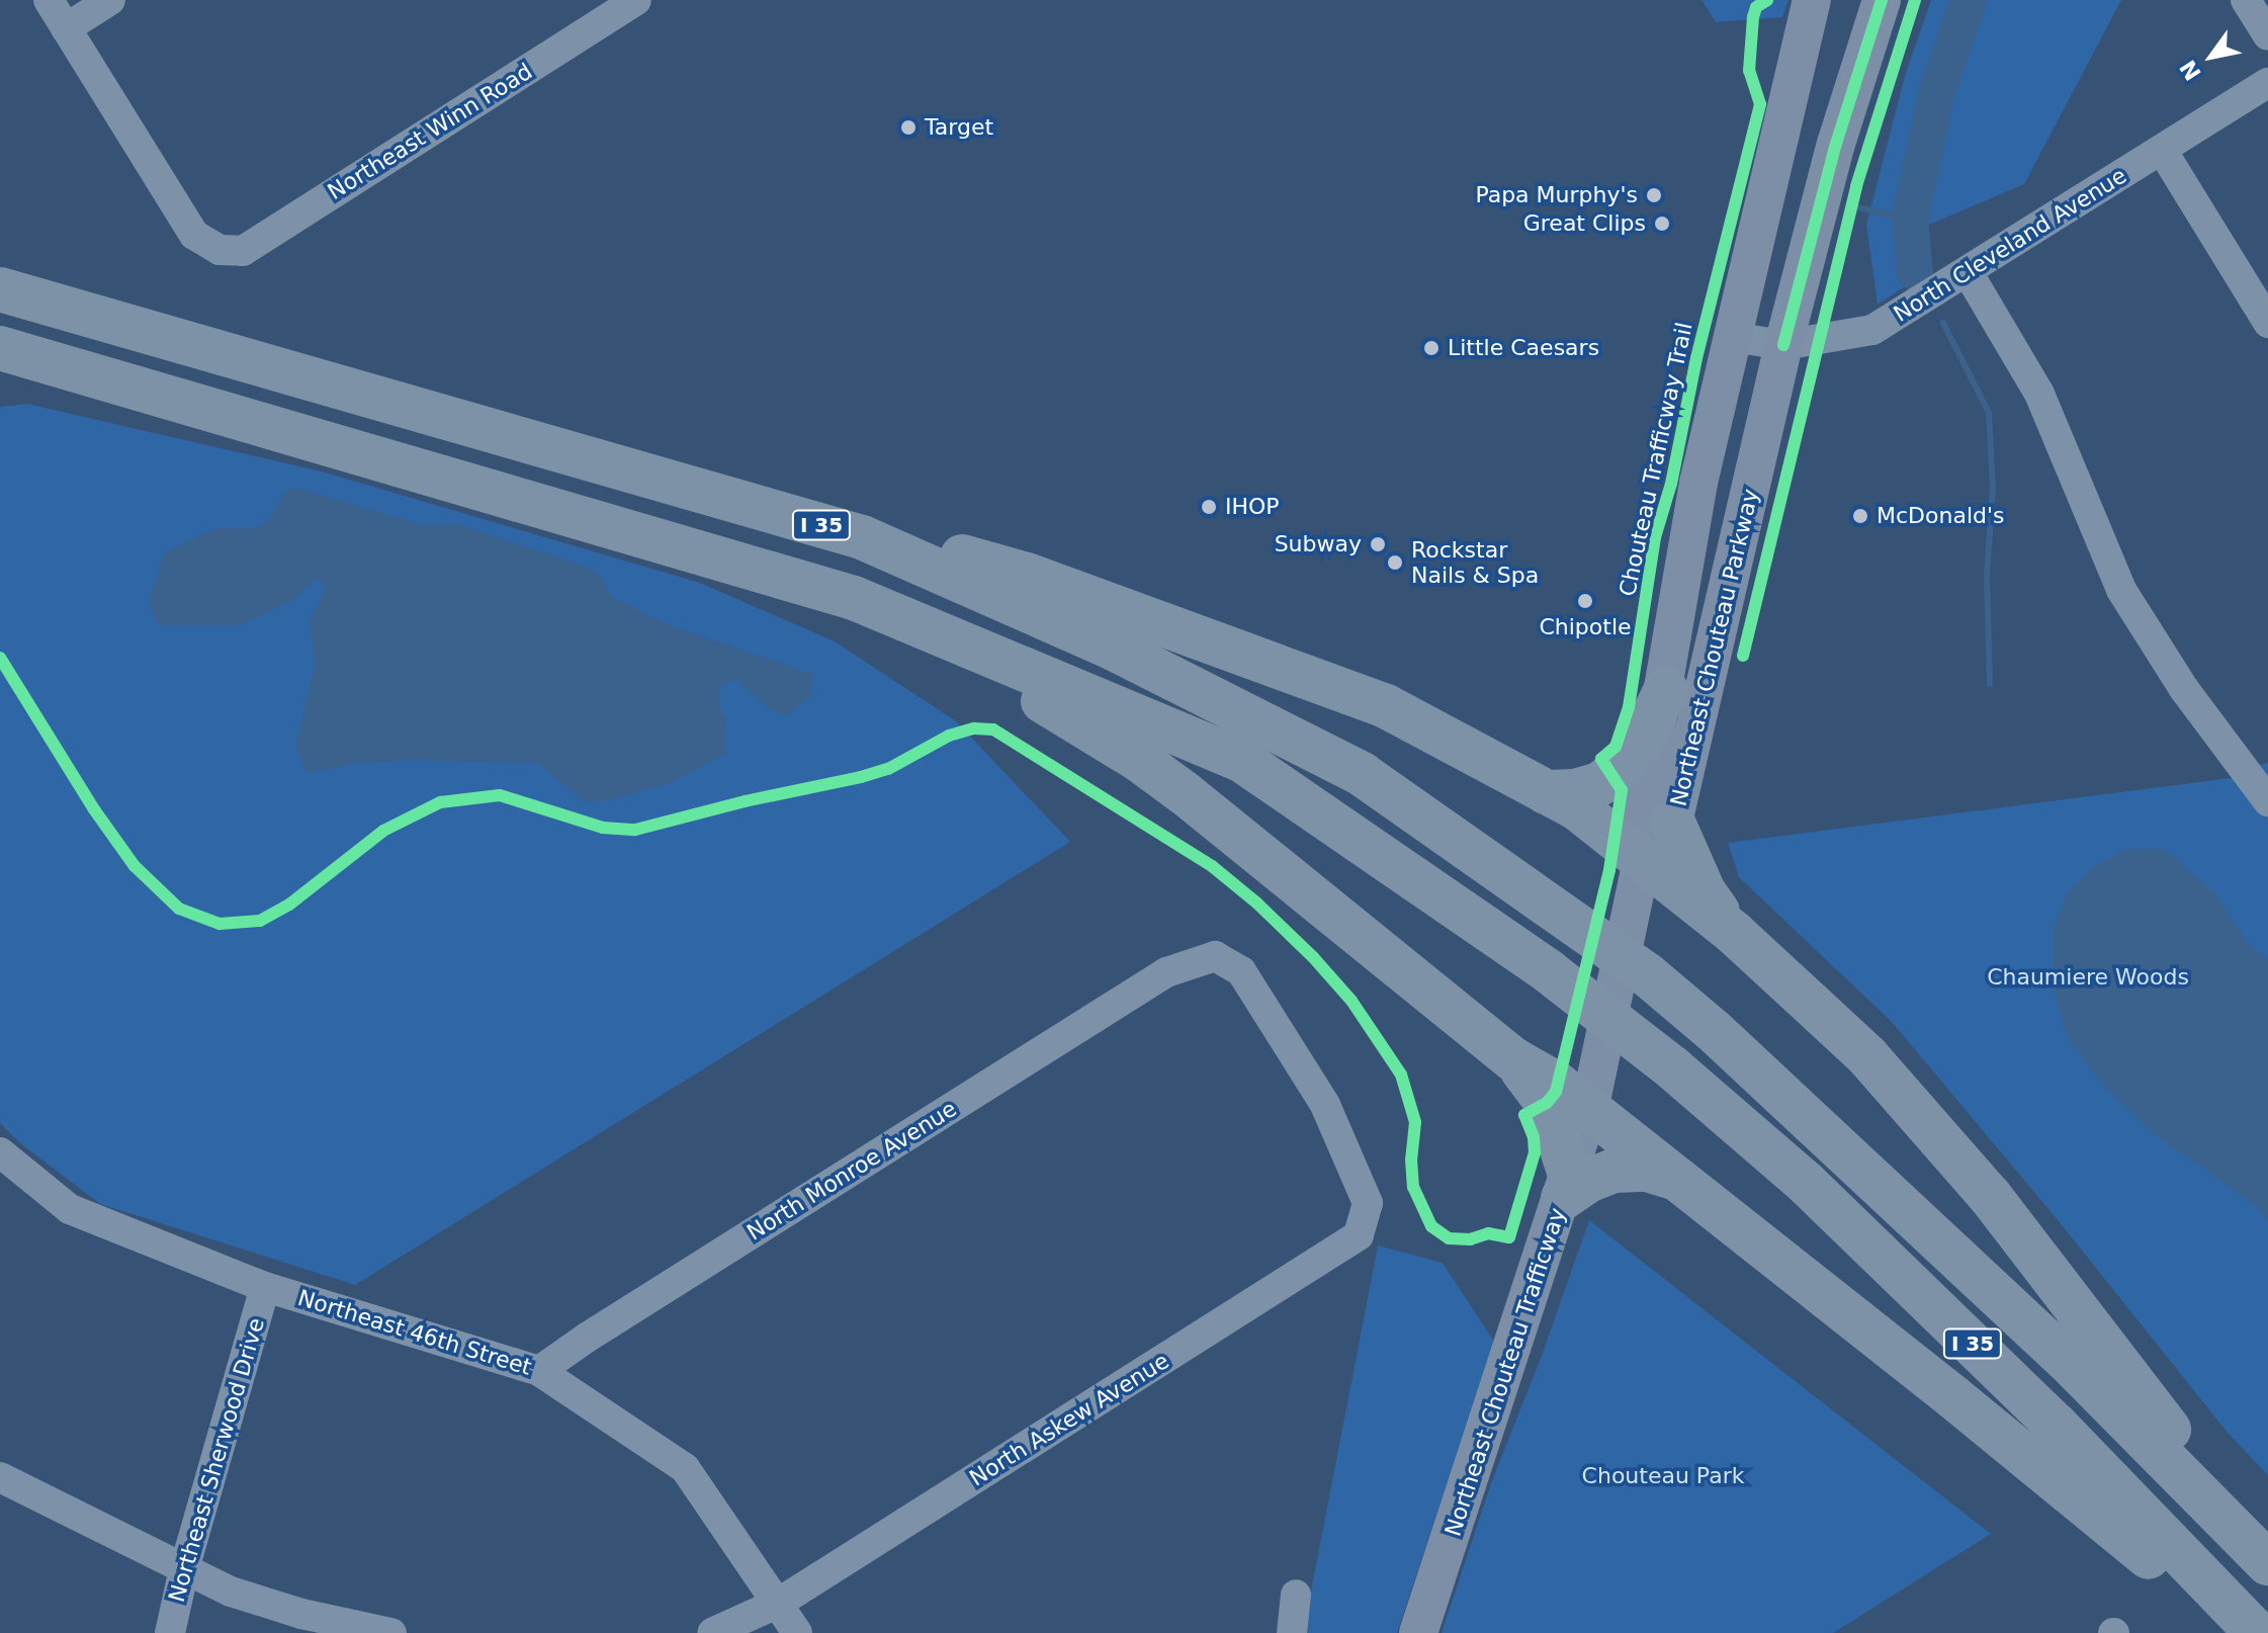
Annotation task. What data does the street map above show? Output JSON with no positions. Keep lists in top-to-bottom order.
{
  "streets": {
    "highway": ["I 35"],
    "main road": ["Northeast Chouteau Parkway", "Northeast Chouteau Trafficway"],
    "street": [
      "Northeast Winn Road",
      "North Cleveland Avenue",
      "North Monroe Avenue",
      "Northeast 46th Street",
      "North Askew Avenue",
      "Northeast Sherwood Drive"
    ],
    "cycle path": ["Chouteau Trafficway Trail"]
  },
  "crossings": [
    ["North Cleveland Avenue", "Northeast Chouteau Parkway"],
    ["Northeast Chouteau Parkway", "Northeast Chouteau Trafficway"],
    ["North Monroe Avenue", "Northeast 46th Street"],
    ["North Monroe Avenue", "North Askew Avenue"],
    ["Northeast 46th Street", "North Askew Avenue"],
    ["Northeast 46th Street", "Northeast Sherwood Drive"]
  ],
  "parks": ["Chaumiere Woods", "Chouteau Park"],
  "places": [
    "Target",
    "Papa Murphy's",
    "Great Clips",
    "Little Caesars",
    "IHOP",
    "McDonald's",
    "Subway",
    "Rockstar Nails & Spa",
    "Chipotle"
  ],
  "north": "bottom left"
}
